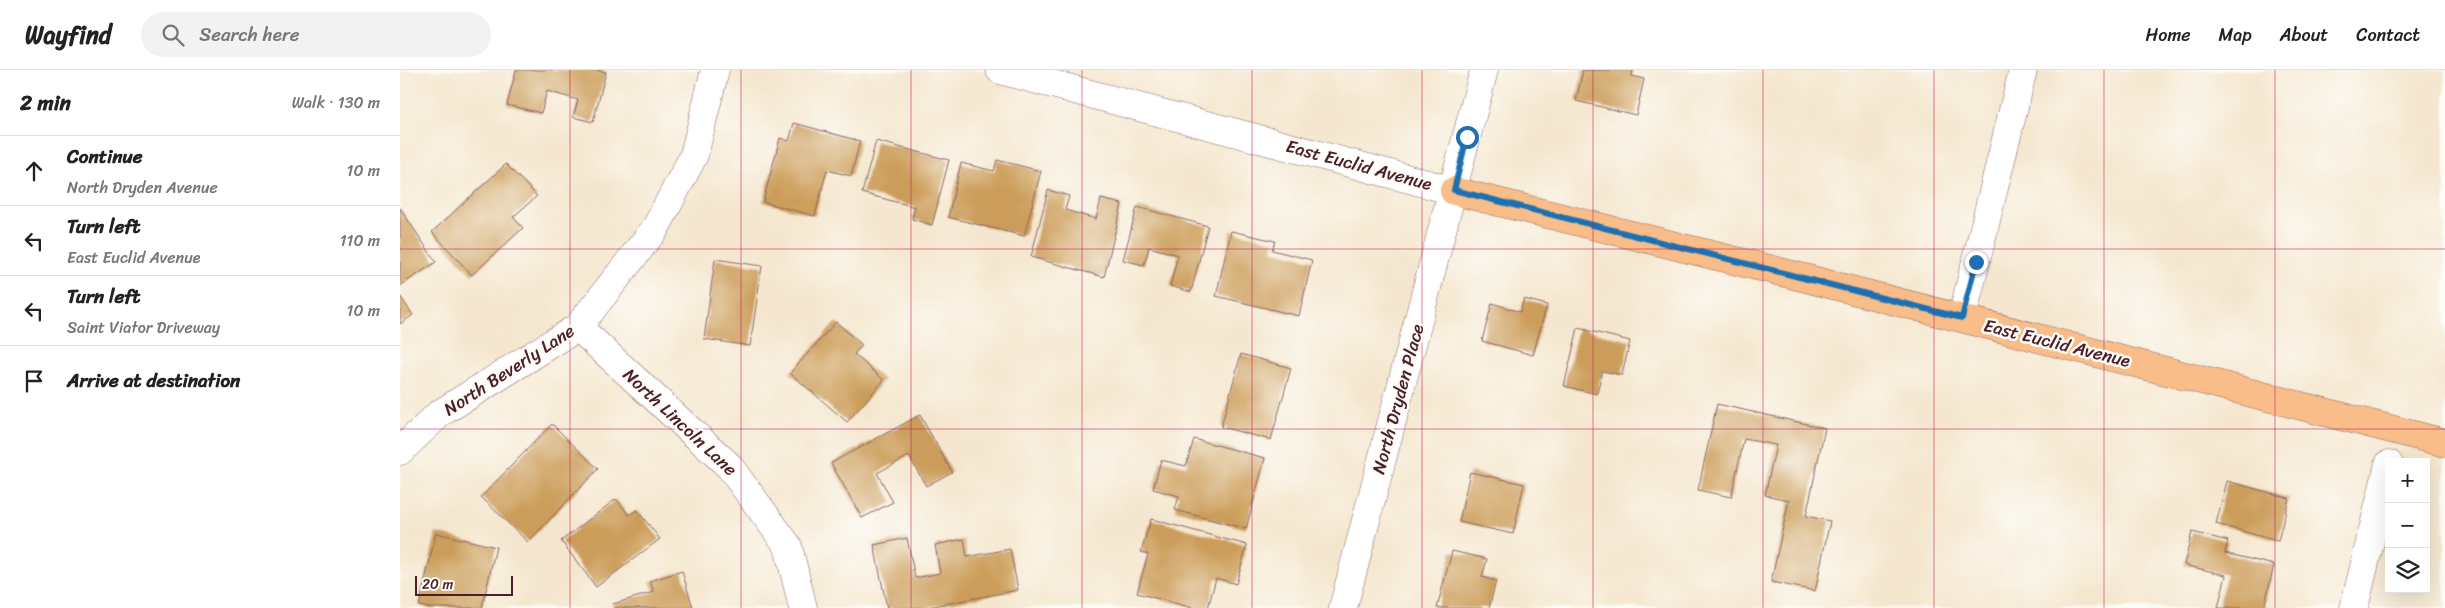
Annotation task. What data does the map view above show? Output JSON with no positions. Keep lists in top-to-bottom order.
{
  "streets": {
    "main road": ["East Euclid Avenue"],
    "street": ["North Beverly Lane", "North Dryden Place", "North Lincoln Lane"]
  },
  "crossings": [
    ["East Euclid Avenue", "North Dryden Place"],
    ["North Beverly Lane", "North Lincoln Lane"]
  ],
  "scale_bar": "20 m",
  "page": {
    "header": "Wayfind",
    "search": "Search here",
    "nav": [
      "Home",
      "Map",
      "About",
      "Contact"
    ],
    "heading": ["2 min", "Walk · 130 m"],
    "list": [
      ["Continue", "North Dryden Avenue", "10 m"],
      ["Turn left", "East Euclid Avenue", "110 m"],
      ["Turn left", "Saint Viator Driveway", "10 m"],
      "Arrive at destination"
    ],
    "map_buttons": ["+", "−"],
    "scale": "20 m"
  }
}
